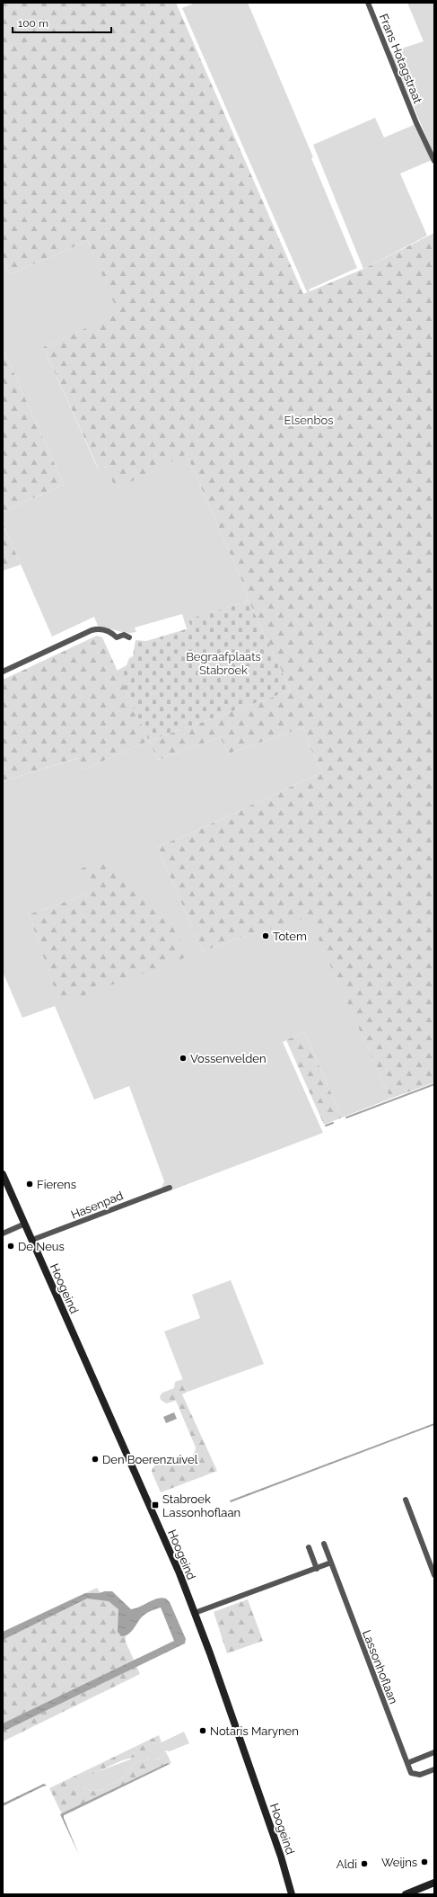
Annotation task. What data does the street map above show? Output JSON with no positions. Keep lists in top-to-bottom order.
{
  "streets": {
    "main road": ["Hoogeind"],
    "street": ["Frans Hotagstraat", "Hasenpad", "Lassonhoflaan"]
  },
  "crossings": [
    ["Hasenpad", "Hoogeind"]
  ],
  "parks": ["Elsenbos", "Begraafplaats Stabroek"],
  "places": {
    "other": [
      "Totem",
      "Vossenvelden",
      "Fierens",
      "De Neus",
      "Den Boerenzuivel",
      "Notaris Marynen",
      "Weijns",
      "Aldi"
    ],
    "transit": ["Stabroek Lassonhoflaan"]
  },
  "scale_bar": "100 m"
}
